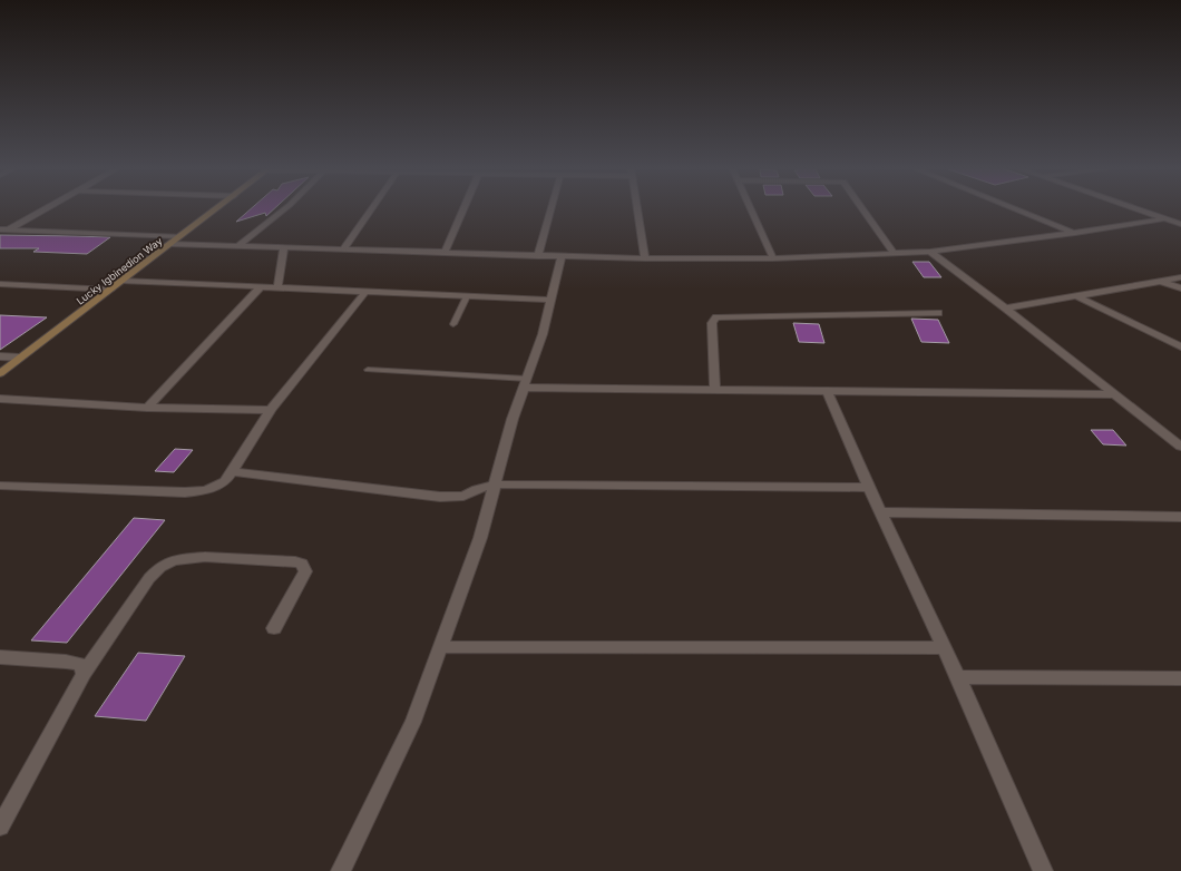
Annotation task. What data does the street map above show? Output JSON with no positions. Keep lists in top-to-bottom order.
{
  "streets": {
    "street": ["Lucky Igbinedion Way"]
  }
}
